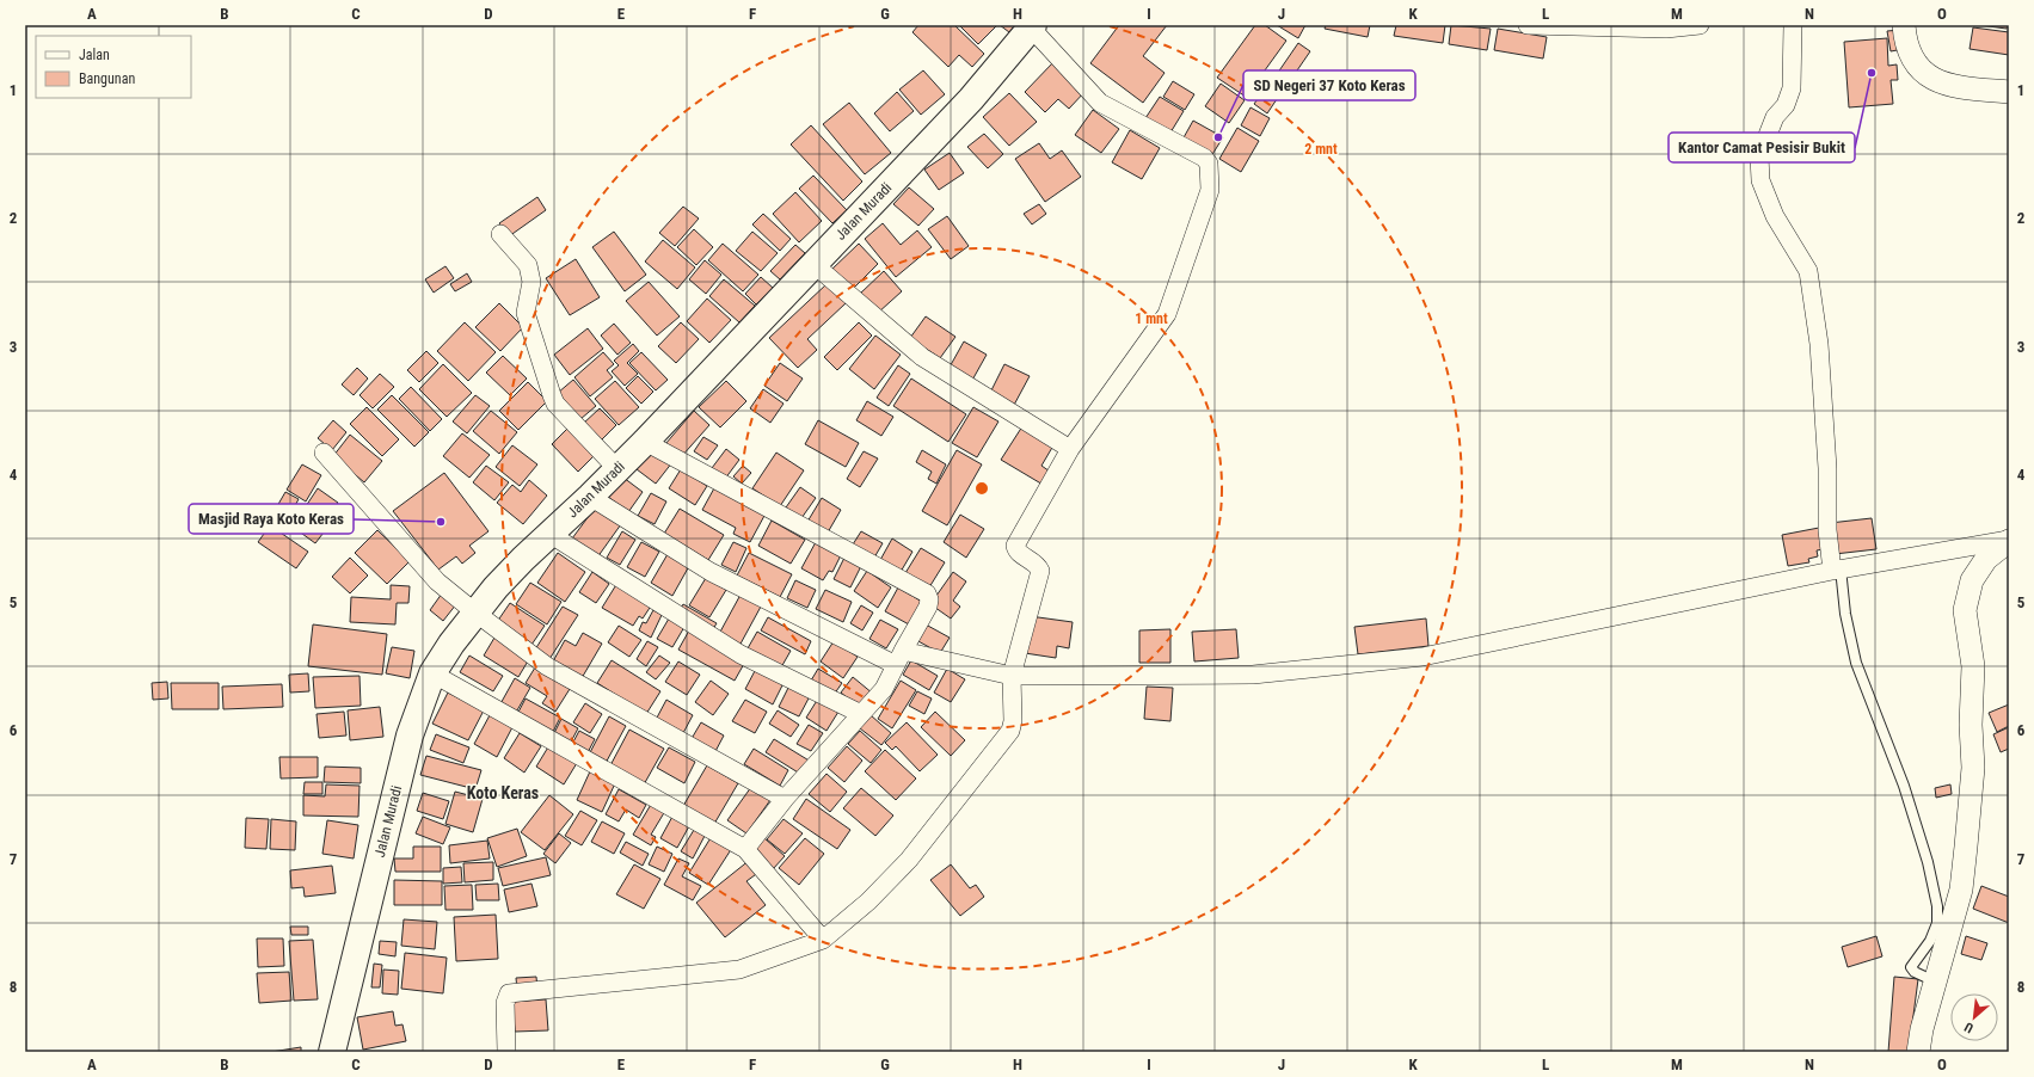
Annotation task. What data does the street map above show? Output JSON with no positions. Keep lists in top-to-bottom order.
{
  "streets": {
    "highway": ["Jalan Muradi"]
  },
  "districts": ["Koto Keras"],
  "places": ["Kantor Camat Pesisir Bukit", "SD Negeri 37 Koto Keras", "Masjid Raya Koto Keras"],
  "legend": ["Jalan", "Bangunan"],
  "north": "bottom left",
  "grid": {
    "columns": [
      "A",
      "B",
      "C",
      "D",
      "E",
      "F",
      "G",
      "H",
      "I",
      "J",
      "K",
      "L",
      "M",
      "N",
      "O"
    ],
    "rows": [
      "1",
      "2",
      "3",
      "4",
      "5",
      "6",
      "7",
      "8"
    ]
  },
  "rings": ["2 mnt", "1 mnt"]
}
